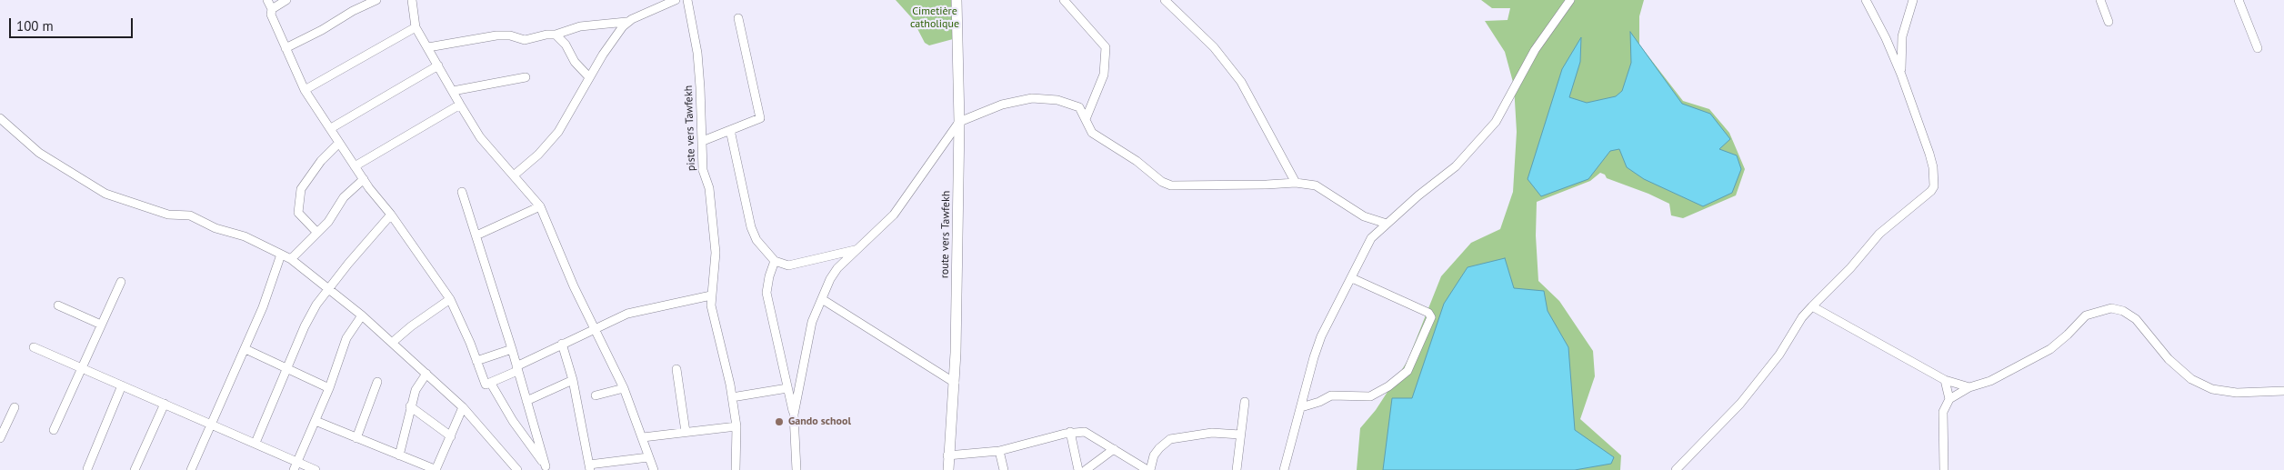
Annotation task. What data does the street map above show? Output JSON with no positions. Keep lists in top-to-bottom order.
{
  "streets": {
    "street": ["piste vers Tawfekh", "route vers Tawfekh"]
  },
  "parks": ["Cimetière catholique"],
  "places": ["Gando school"],
  "scale_bar": "100 m"
}
